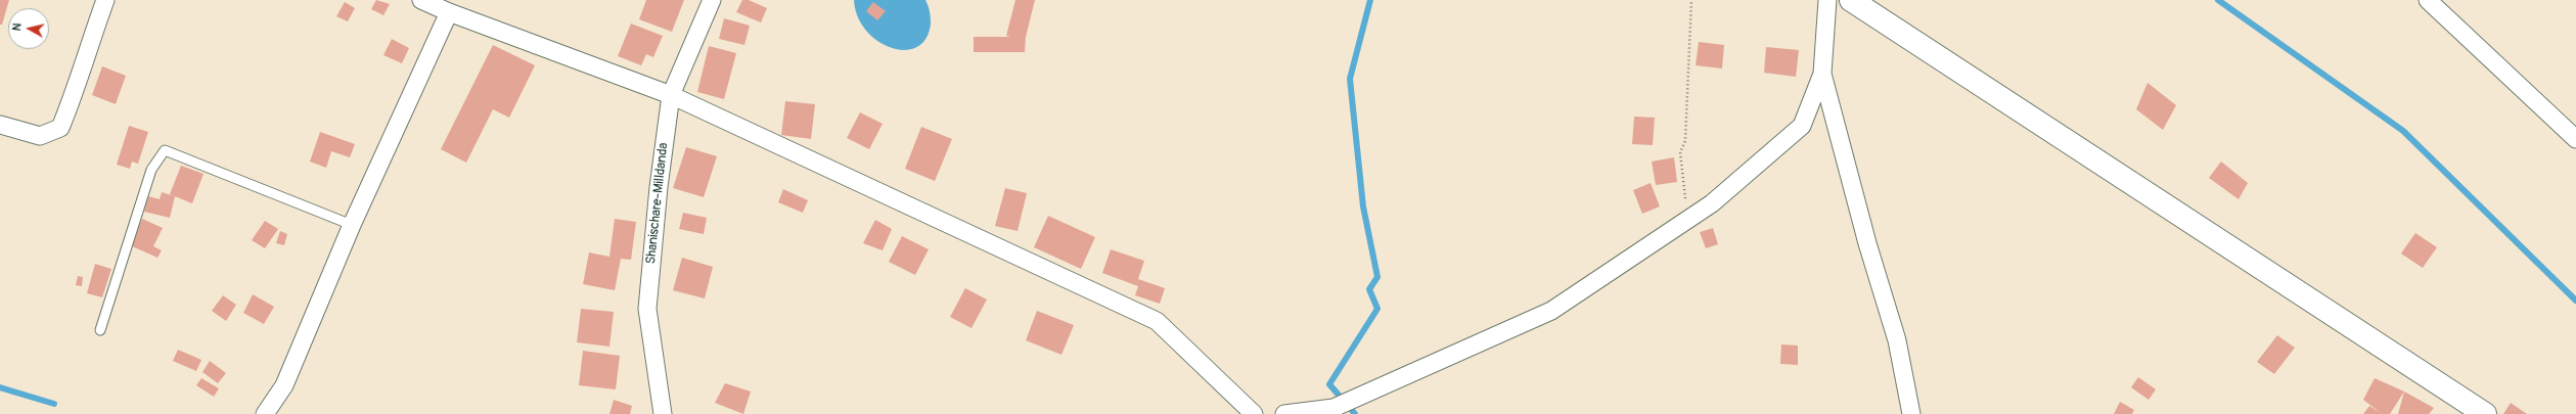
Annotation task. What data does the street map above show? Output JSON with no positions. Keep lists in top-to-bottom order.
{
  "streets": {
    "street": ["Shanischare-Milldanda"]
  },
  "north": "left"
}
